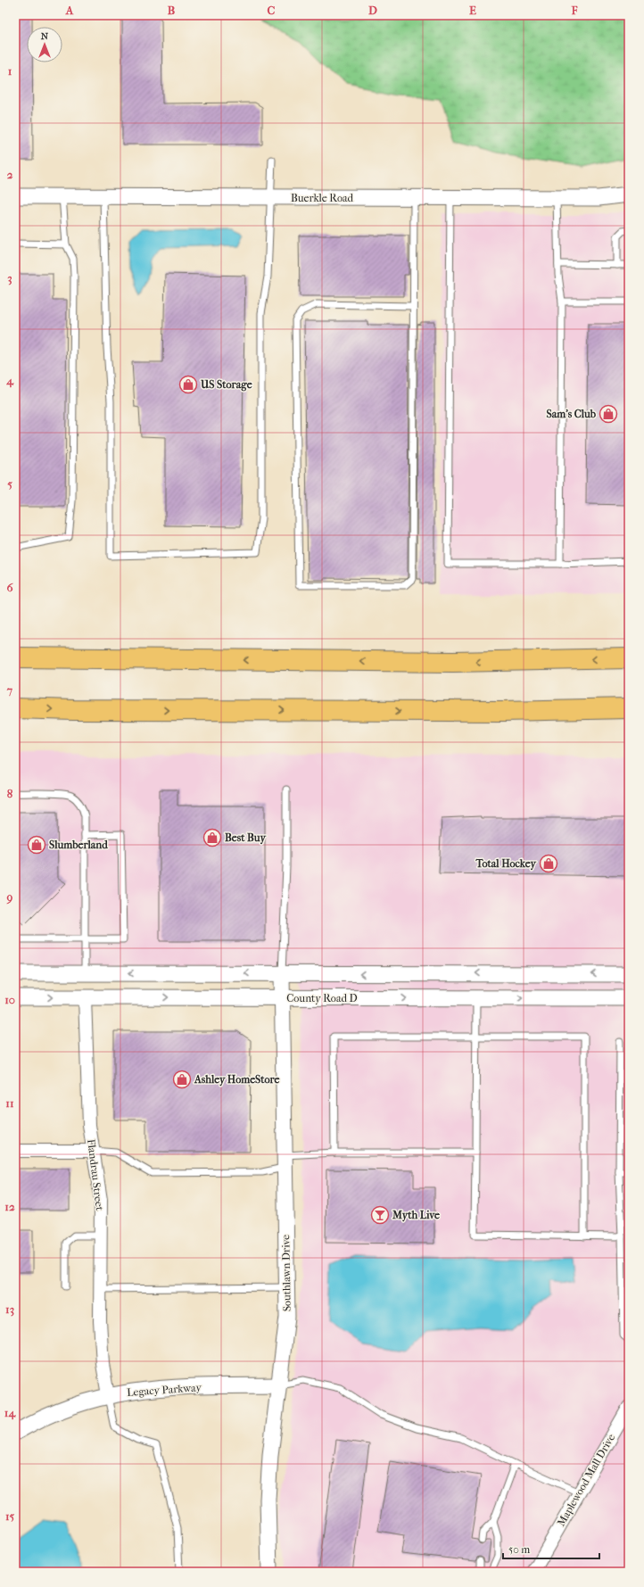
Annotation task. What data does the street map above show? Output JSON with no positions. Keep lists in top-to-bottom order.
{
  "streets": {
    "street": [
      "Buerkle Road",
      "County Road D",
      "Flandrau Street",
      "Southlawn Drive",
      "Legacy Parkway",
      "Maplewood Mall Drive"
    ]
  },
  "crossings": [
    ["County Road D", "Flandrau Street"],
    ["County Road D", "Southlawn Drive"],
    ["Flandrau Street", "Legacy Parkway"],
    ["Southlawn Drive", "Legacy Parkway"]
  ],
  "places": {
    "shop": [
      "US Storage",
      "Sam's Club",
      "Best Buy",
      "Slumberland",
      "Total Hockey",
      "Ashley HomeStore"
    ],
    "bar": ["Myth Live"]
  },
  "scale_bar": "50 m",
  "north": "top",
  "grid": {
    "columns": [
      "A",
      "B",
      "C",
      "D",
      "E",
      "F"
    ],
    "rows": [
      "1",
      "2",
      "3",
      "4",
      "5",
      "6",
      "7",
      "8",
      "9",
      "10",
      "11",
      "12",
      "13",
      "14",
      "15"
    ]
  }
}
